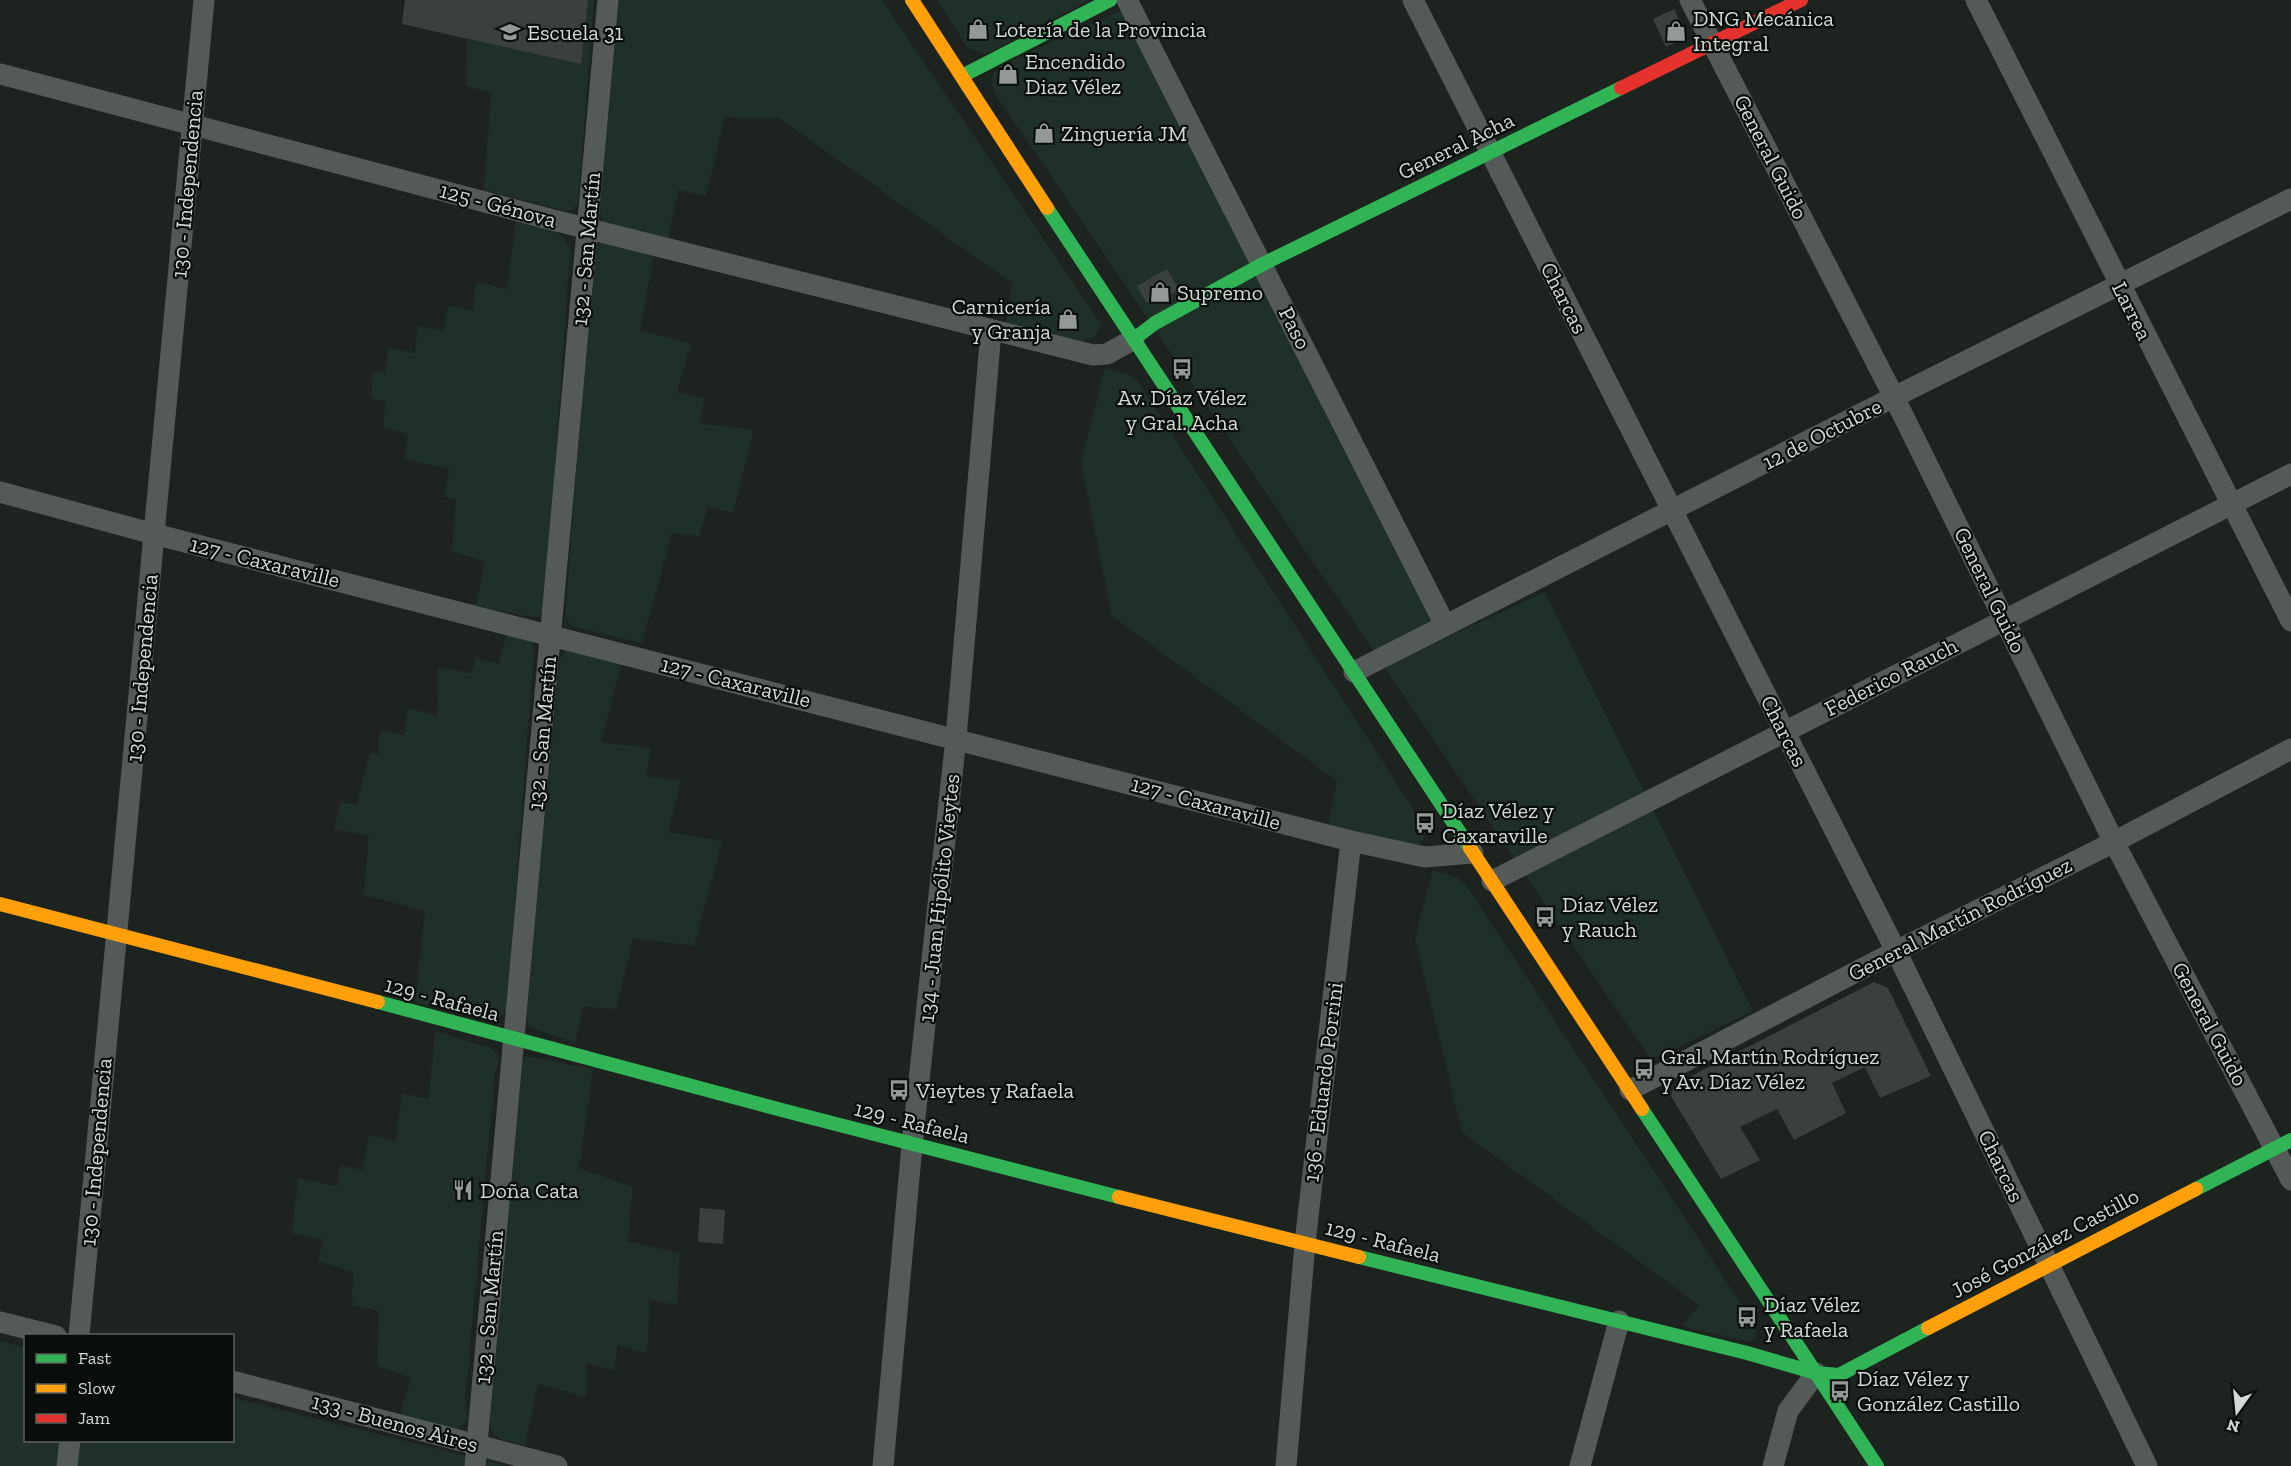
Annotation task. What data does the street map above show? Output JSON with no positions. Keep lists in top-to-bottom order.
{
  "streets": {
    "street": [
      "General Acha",
      "General Guido",
      "130 - Independencia",
      "125 - Génova",
      "132 - San Martín",
      "Charcas",
      "Larrea",
      "Paso",
      "12 de Octubre",
      "127 - Caxaraville",
      "Federico Rauch",
      "134 - Juan Hipólito Vieytes",
      "General Martín Rodríguez",
      "129 - Rafaela",
      "136 - Eduardo Porrini",
      "José González Castillo",
      "133 - Buenos Aires"
    ]
  },
  "crossings": [
    ["General Acha", "General Guido"],
    ["General Acha", "125 - Génova"],
    ["General Acha", "Charcas"],
    ["General Acha", "Paso"],
    ["General Guido", "12 de Octubre"],
    ["General Guido", "Federico Rauch"],
    ["General Guido", "General Martín Rodríguez"],
    ["General Guido", "José González Castillo"],
    ["130 - Independencia", "125 - Génova"],
    ["130 - Independencia", "127 - Caxaraville"],
    ["130 - Independencia", "129 - Rafaela"],
    ["125 - Génova", "132 - San Martín"],
    ["125 - Génova", "134 - Juan Hipólito Vieytes"],
    ["132 - San Martín", "127 - Caxaraville"],
    ["132 - San Martín", "129 - Rafaela"],
    ["132 - San Martín", "133 - Buenos Aires"],
    ["Charcas", "12 de Octubre"],
    ["Charcas", "Federico Rauch"],
    ["Charcas", "General Martín Rodríguez"],
    ["Charcas", "José González Castillo"],
    ["Larrea", "12 de Octubre"],
    ["Larrea", "Federico Rauch"],
    ["Paso", "12 de Octubre"],
    ["127 - Caxaraville", "134 - Juan Hipólito Vieytes"],
    ["127 - Caxaraville", "136 - Eduardo Porrini"],
    ["134 - Juan Hipólito Vieytes", "129 - Rafaela"],
    ["129 - Rafaela", "136 - Eduardo Porrini"],
    ["129 - Rafaela", "José González Castillo"]
  ],
  "places": {
    "shop": [
      "Lotería de la Provincia",
      "DNG Mecánica Integral",
      "Encendido Diaz Vélez",
      "Zinguería JM",
      "Supremo",
      "Carnicería y Granja"
    ],
    "school or university": ["Escuela 31"],
    "bus stop": [
      "Av. Díaz Vélez y Gral. Acha",
      "Díaz Vélez y Caxaraville",
      "Díaz Vélez y Rauch",
      "Gral. Martín Rodríguez y Av. Díaz Vélez",
      "Vieytes y Rafaela",
      "Díaz Vélez y Rafaela",
      "Díaz Vélez y González Castillo"
    ],
    "restaurant": ["Doña Cata"]
  },
  "legend": ["Fast", "Slow", "Jam"],
  "north": "bottom"
}
